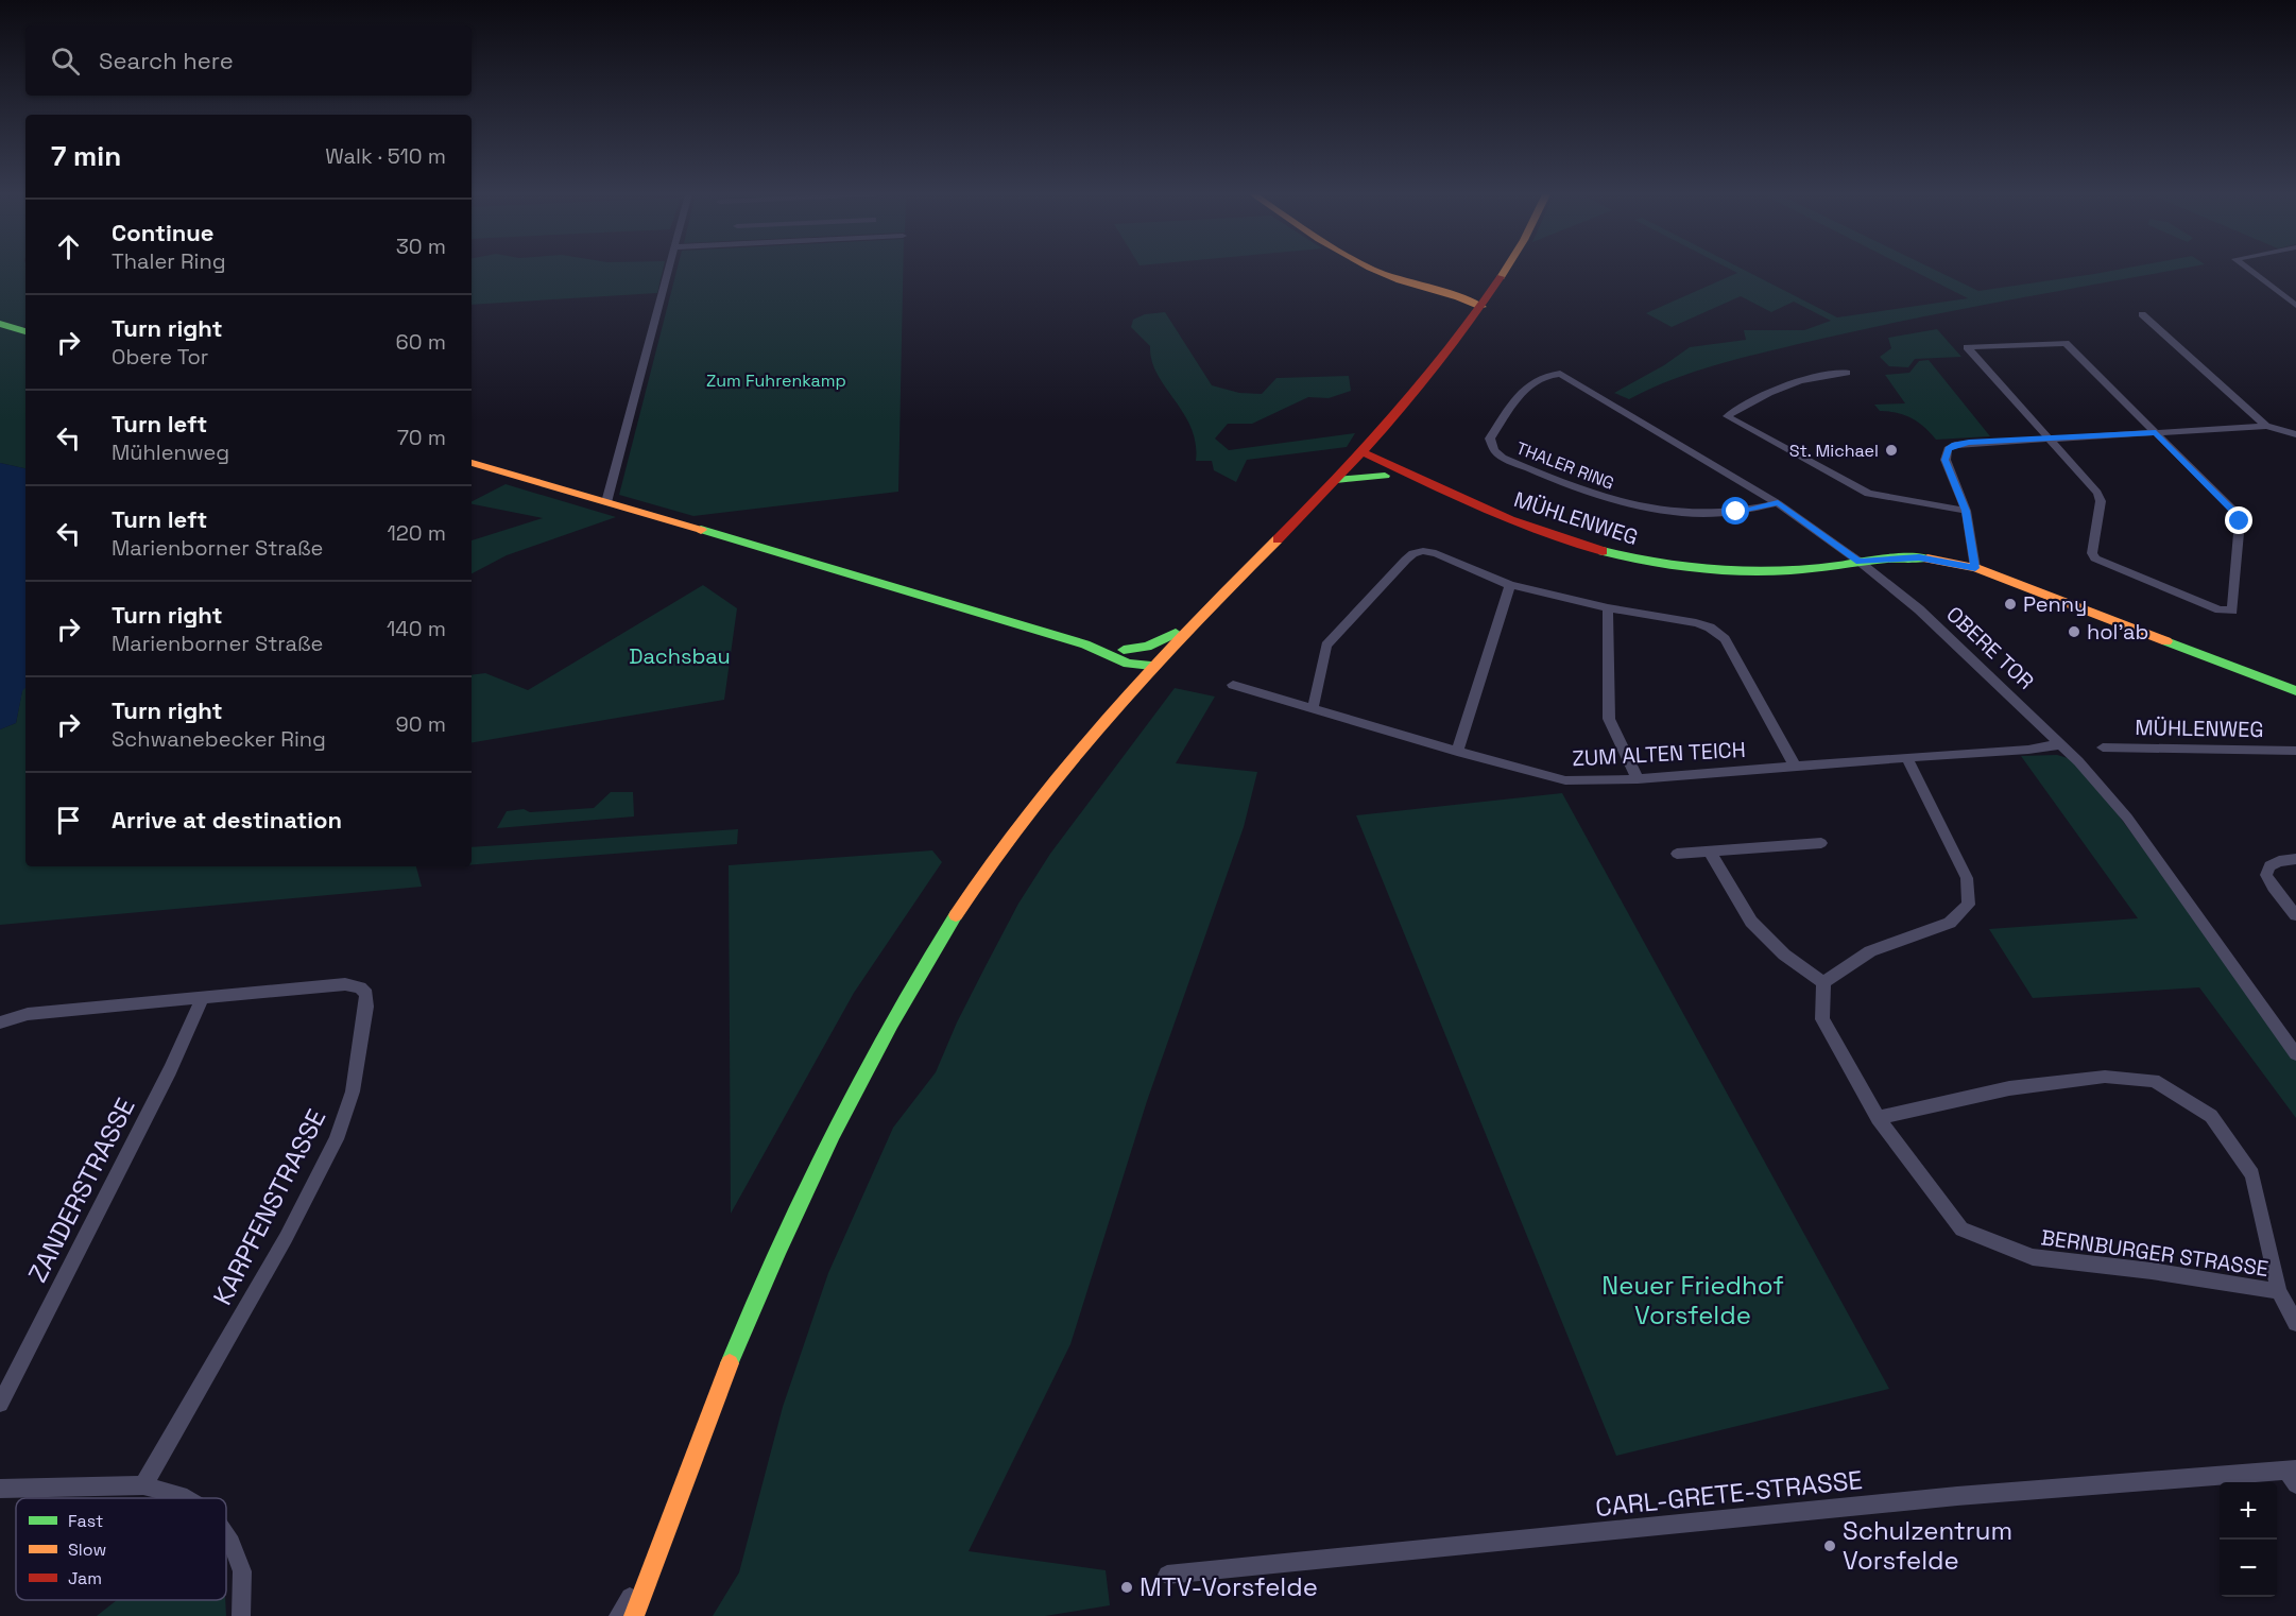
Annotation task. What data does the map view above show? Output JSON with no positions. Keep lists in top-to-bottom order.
{
  "streets": {
    "main road": ["MÜHLENWEG"],
    "street": [
      "THALER RING",
      "OBERE TOR",
      "ZUM ALTEN TEICH",
      "ZANDERSTRASSE",
      "KARPFENSTRASSE",
      "BERNBURGER STRASSE",
      "CARL-GRETE-STRASSE"
    ]
  },
  "crossings": [
    ["THALER RING", "OBERE TOR"],
    ["MÜHLENWEG", "OBERE TOR"],
    ["OBERE TOR", "ZUM ALTEN TEICH"],
    ["ZANDERSTRASSE", "KARPFENSTRASSE"]
  ],
  "parks": ["Zum Fuhrenkamp", "Dachsbau", "Neuer Friedhof Vorsfelde"],
  "places": [
    "St. Michael",
    "Penny",
    "hol'ab",
    "Schulzentrum Vorsfelde",
    "MTV-Vorsfelde"
  ],
  "legend": ["Fast", "Slow", "Jam"],
  "page": {
    "search": "Search here",
    "heading": ["7 min", "Walk · 510 m"],
    "list": [
      ["Continue", "Thaler Ring", "30 m"],
      ["Turn right", "Obere Tor", "60 m"],
      ["Turn left", "Mühlenweg", "70 m"],
      ["Turn left", "Marienborner Straße", "120 m"],
      ["Turn right", "Marienborner Straße", "140 m"],
      ["Turn right", "Schwanebecker Ring", "90 m"],
      "Arrive at destination"
    ],
    "map_buttons": ["+", "−"]
  }
}
